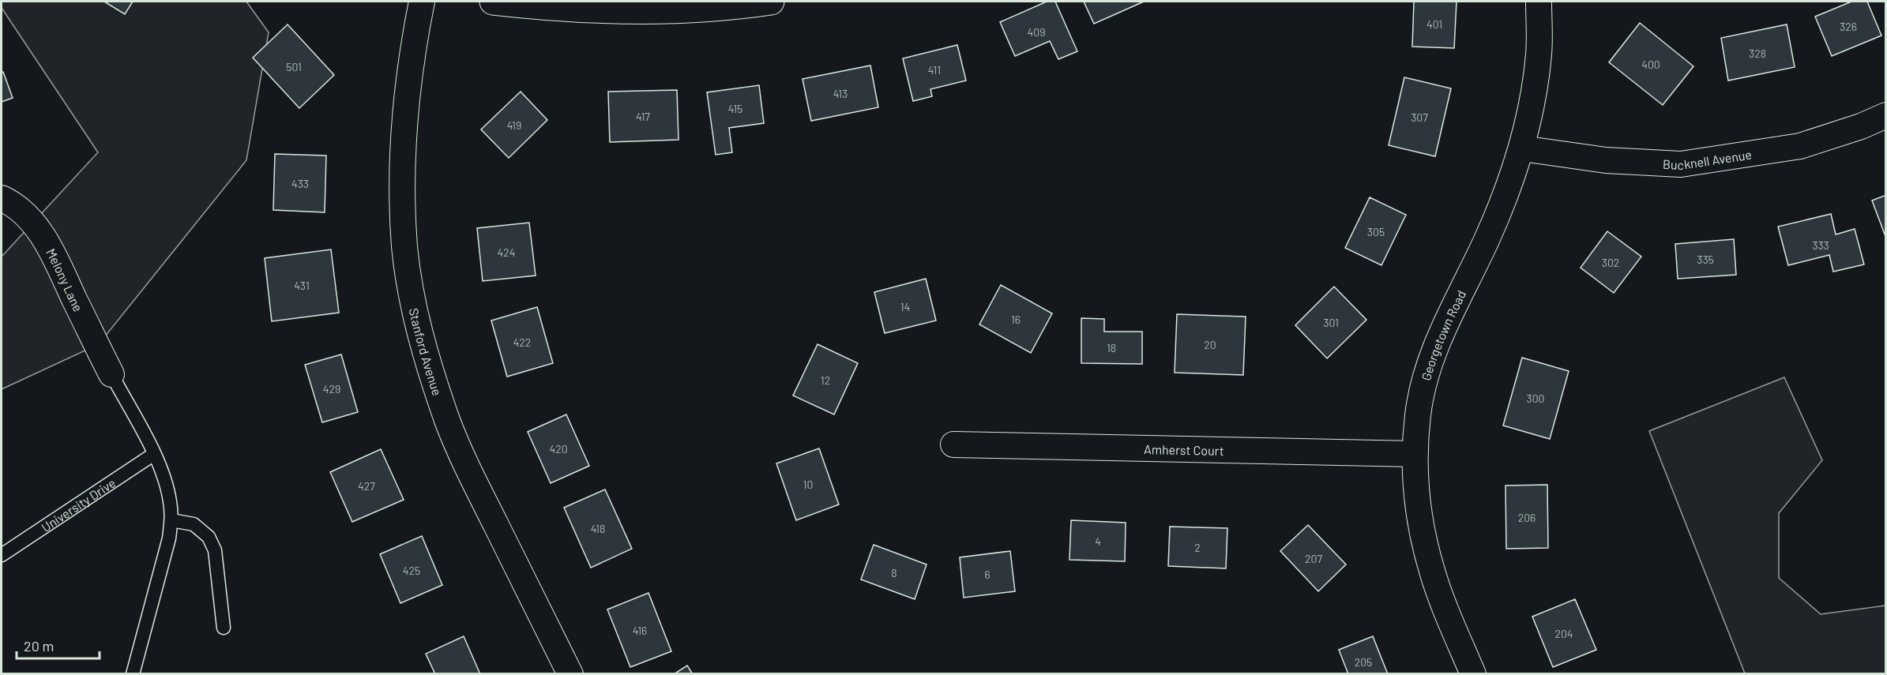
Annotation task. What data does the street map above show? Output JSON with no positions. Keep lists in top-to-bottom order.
{
  "streets": {
    "street": [
      "Bucknell Avenue",
      "Melony Lane",
      "Georgetown Road",
      "Stanford Avenue",
      "Amherst Court"
    ],
    "lane": ["University Drive"]
  },
  "crossings": [
    ["Bucknell Avenue", "Georgetown Road"],
    ["Georgetown Road", "Amherst Court"]
  ],
  "house_numbers": [
    "401",
    "326",
    "409",
    "328",
    "400",
    "501",
    "411",
    "413",
    "415",
    "417",
    "307",
    "419",
    "433",
    "305",
    "333",
    "424",
    "335",
    "302",
    "431",
    "14",
    "16",
    "301",
    "422",
    "20",
    "18",
    "12",
    "429",
    "300",
    "420",
    "10",
    "427",
    "206",
    "418",
    "4",
    "2",
    "207",
    "425",
    "8",
    "6",
    "416",
    "204",
    "205"
  ],
  "scale_bar": "20 m"
}
